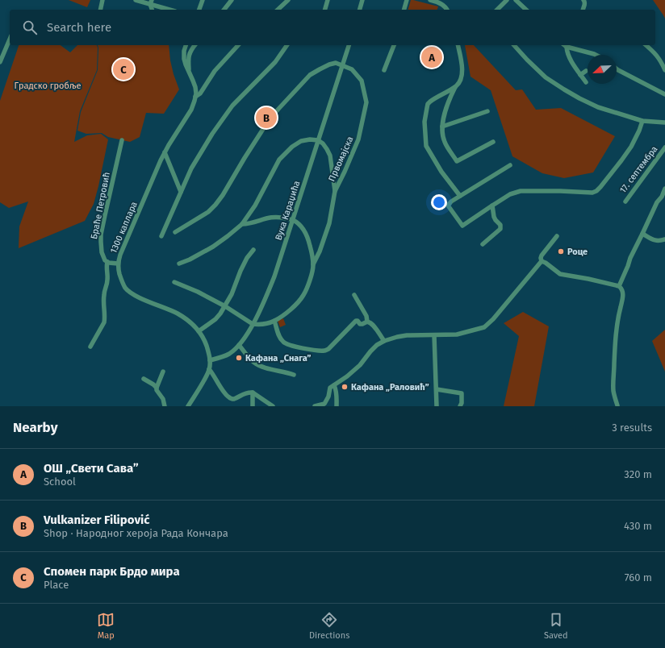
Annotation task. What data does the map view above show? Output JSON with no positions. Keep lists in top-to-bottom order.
{
  "streets": {
    "street": [
      "Првомајска",
      "17. септембра",
      "Браће Петровић",
      "Вука Караџића",
      "1300 каплара"
    ]
  },
  "crossings": [
    ["Првомајска", "Вука Караџића"],
    ["Браће Петровић", "1300 каплара"],
    ["Вука Караџића", "1300 каплара"]
  ],
  "parks": ["Градско гробље"],
  "places": ["Роце", "Кафана „Снага”", "Кафана „Раловић”"],
  "north": "bottom left",
  "page": {
    "search": "Search here",
    "pins": ["A", "C", "B"],
    "heading": ["Nearby", "3 results"],
    "list": [
      {
        "mark": "A",
        "name": "ОШ „Свети Сава”",
        "note": "School",
        "value": "320 m"
      },
      {
        "mark": "B",
        "name": "Vulkanizer Filipović",
        "note": "Shop · Народног хероја Рада Кончара",
        "value": "430 m"
      },
      {
        "mark": "C",
        "name": "Спомен парк Брдо мира",
        "note": "Place",
        "value": "760 m"
      }
    ],
    "nav": ["Map", "Directions", "Saved"]
  }
}
